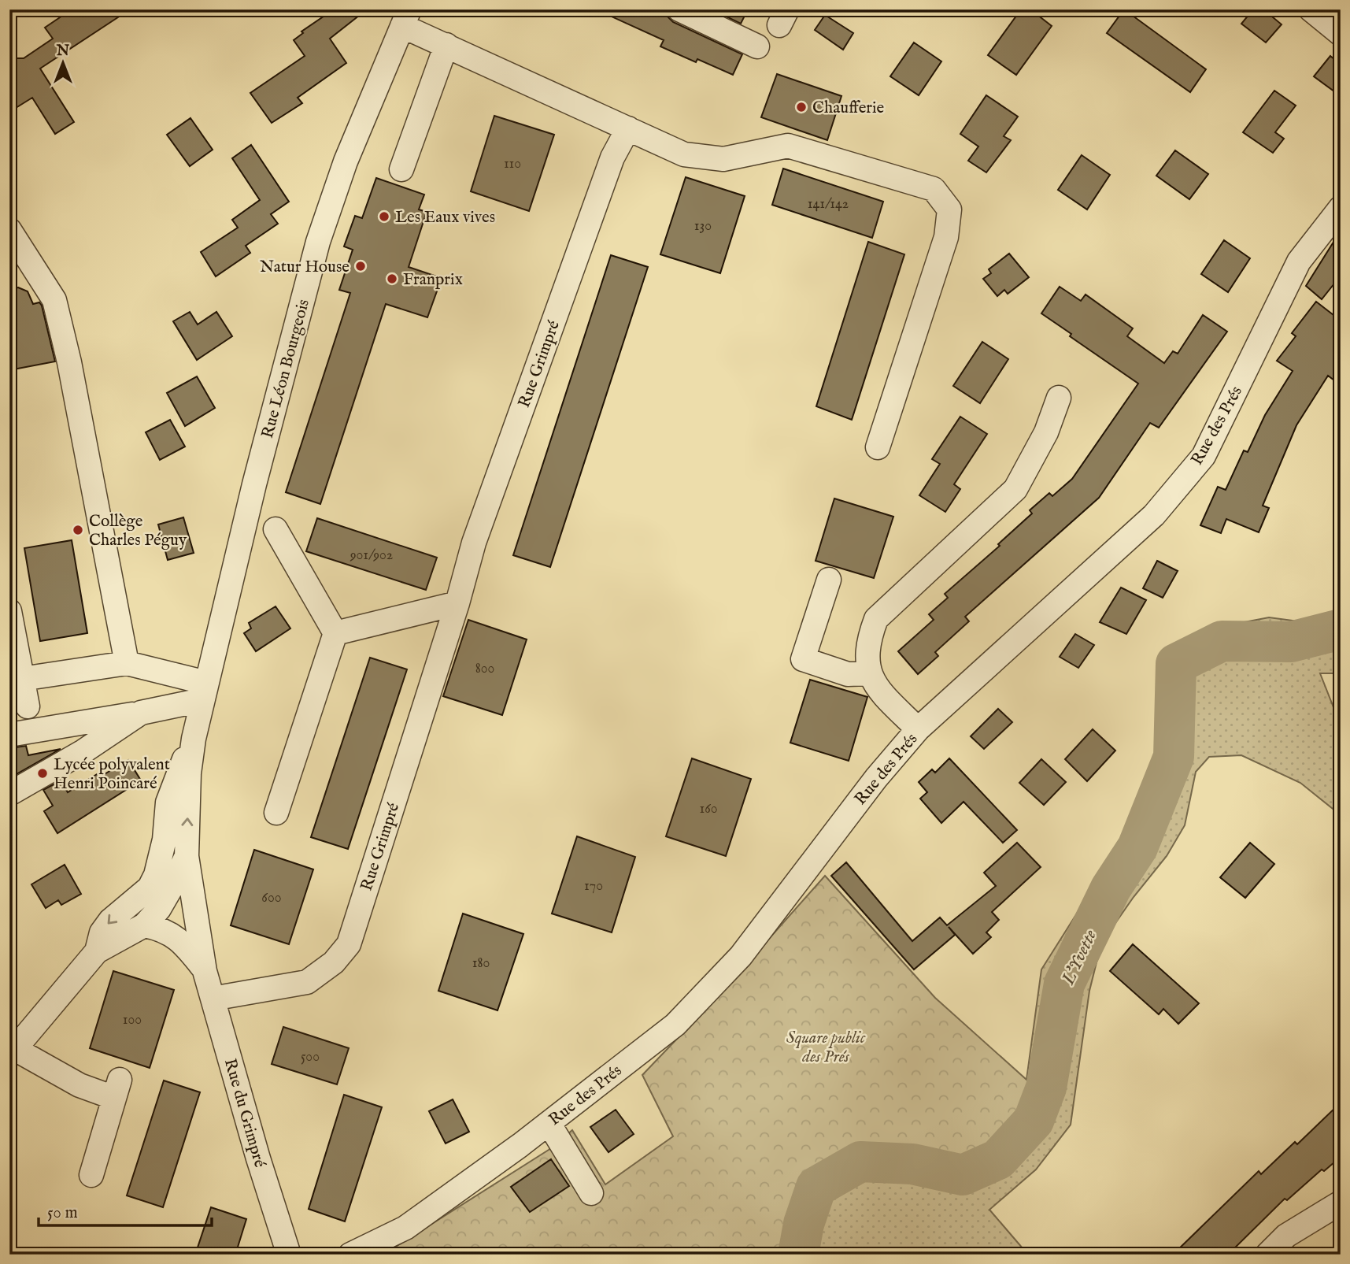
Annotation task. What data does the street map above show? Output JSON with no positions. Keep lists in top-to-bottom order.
{
  "streets": {
    "street": [
      "Rue Grimpré",
      "Rue Léon Bourgeois",
      "Rue des Prés",
      "Rue du Grimpré"
    ]
  },
  "crossings": [
    ["Rue Grimpré", "Rue du Grimpré"],
    ["Rue Léon Bourgeois", "Rue du Grimpré"]
  ],
  "water": ["L'Yvette"],
  "parks": ["Square public des Prés"],
  "places": [
    "Chaufferie",
    "Les Eaux vives",
    "Natur House",
    "Franprix",
    "Collège Charles Péguy",
    "Lycée polyvalent Henri Poincaré"
  ],
  "house_numbers": [
    "110",
    "141/142",
    "130",
    "901/902",
    "800",
    "160",
    "170",
    "600",
    "180",
    "100",
    "500"
  ],
  "scale_bar": "50 m",
  "north": "top"
}
